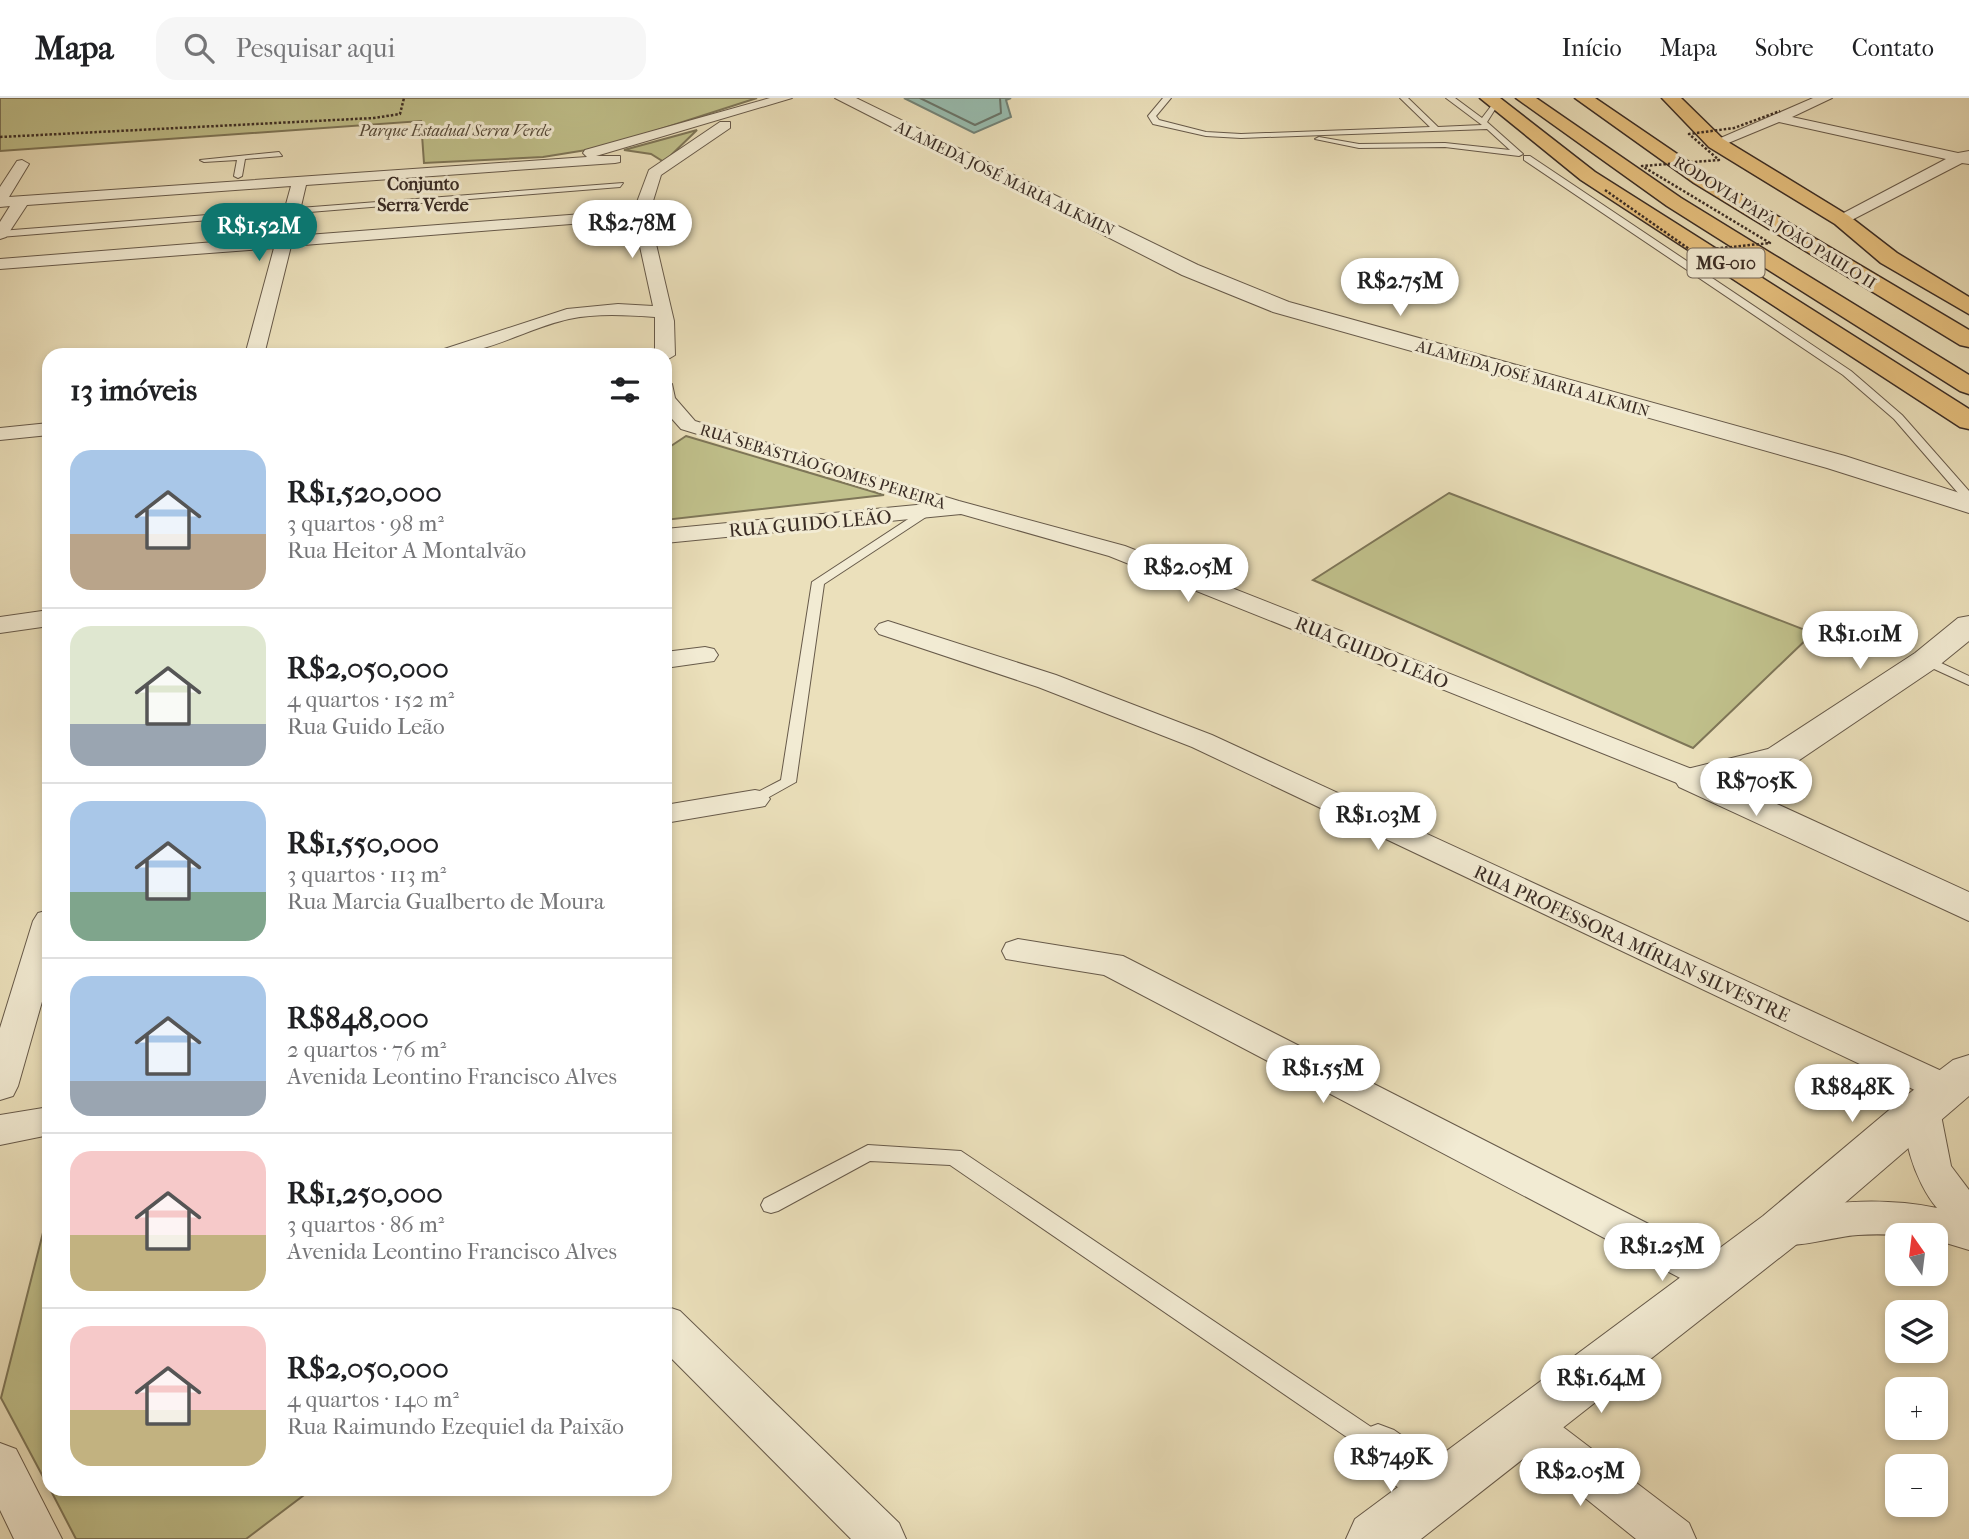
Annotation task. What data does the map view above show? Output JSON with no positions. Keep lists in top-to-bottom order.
{
  "streets": {
    "main road": ["RODOVIA PAPA JOÃO PAULO II", "MG-010"],
    "street": [
      "ALAMEDA JOSÉ MARIA ALKMIN",
      "RUA SEBASTIÃO GOMES PEREIRA",
      "RUA GUIDO LEÃO",
      "RUA PROFESSORA MÍRIAN SILVESTRE"
    ]
  },
  "crossings": [
    ["RUA SEBASTIÃO GOMES PEREIRA", "RUA GUIDO LEÃO"]
  ],
  "districts": ["Conjunto Serra Verde"],
  "parks": ["Parque Estadual Serra Verde"],
  "north": "top",
  "page": {
    "header": "Mapa",
    "search": "Pesquisar aqui",
    "nav": [
      "Início",
      "Mapa",
      "Sobre",
      "Contato"
    ],
    "price": [
      "R$2.78M",
      "R$1.52M",
      "R$2.75M",
      "R$2.05M",
      "R$1.01M",
      "R$705K",
      "R$1.03M",
      "R$1.55M",
      "R$848K",
      "R$1.25M",
      "R$1.64M",
      "R$749K",
      "R$2.05M"
    ],
    "heading": "13 imóveis",
    "list": [
      {
        "name": "R$1,520,000",
        "note": "3 quartos · 98 m² · Rua Heitor A Montalvão"
      },
      {
        "name": "R$2,050,000",
        "note": "4 quartos · 152 m² · Rua Guido Leão"
      },
      {
        "name": "R$1,550,000",
        "note": "3 quartos · 113 m² · Rua Marcia Gualberto de Moura"
      },
      {
        "name": "R$848,000",
        "note": "2 quartos · 76 m² · Avenida Leontino Francisco Alves"
      },
      {
        "name": "R$1,250,000",
        "note": "3 quartos · 86 m² · Avenida Leontino Francisco Alves"
      },
      {
        "name": "R$2,050,000",
        "note": "4 quartos · 140 m² · Rua Raimundo Ezequiel da Paixão"
      }
    ],
    "map_buttons": ["+", "−"]
  }
}
